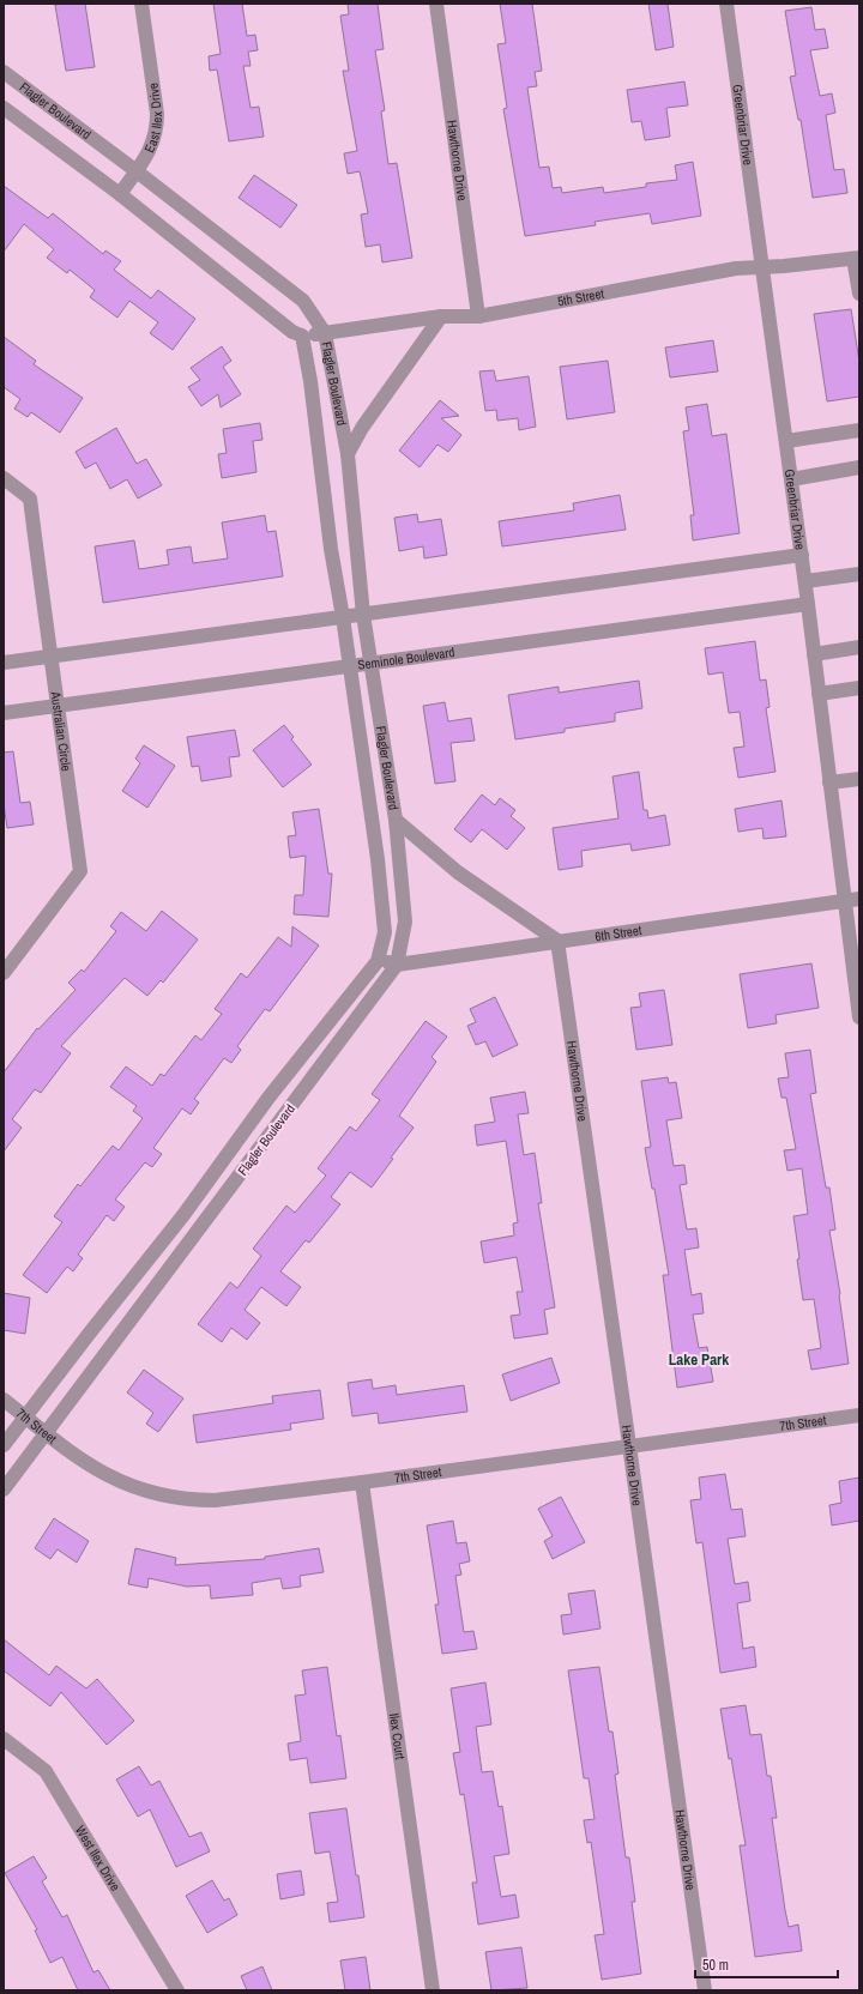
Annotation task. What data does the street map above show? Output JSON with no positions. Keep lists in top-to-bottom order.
{
  "streets": {
    "street": [
      "Flagler Boulevard",
      "East Ilex Drive",
      "Greenbriar Drive",
      "Hawthorne Drive",
      "5th Street",
      "Seminole Boulevard",
      "Australian Circle",
      "6th Street",
      "7th Street",
      "Ilex Court",
      "West Ilex Drive"
    ]
  },
  "crossings": [
    ["Flagler Boulevard", "East Ilex Drive"],
    ["Flagler Boulevard", "5th Street"],
    ["Flagler Boulevard", "Seminole Boulevard"],
    ["Flagler Boulevard", "6th Street"],
    ["Flagler Boulevard", "7th Street"],
    ["Greenbriar Drive", "5th Street"],
    ["Greenbriar Drive", "Seminole Boulevard"],
    ["Greenbriar Drive", "6th Street"],
    ["Hawthorne Drive", "5th Street"],
    ["Hawthorne Drive", "6th Street"],
    ["Hawthorne Drive", "7th Street"],
    ["Seminole Boulevard", "Australian Circle"],
    ["7th Street", "Ilex Court"]
  ],
  "districts": ["Lake Park"],
  "scale_bar": "50 m"
}
